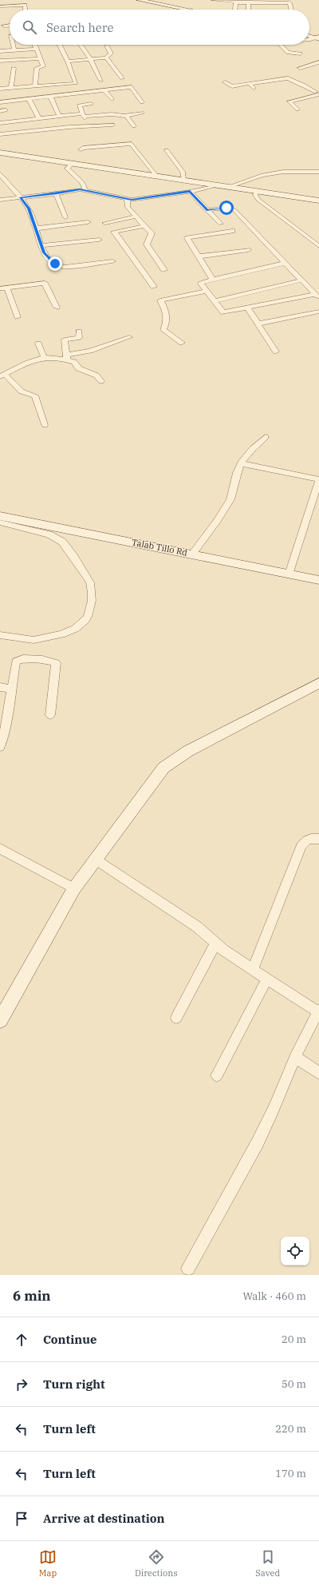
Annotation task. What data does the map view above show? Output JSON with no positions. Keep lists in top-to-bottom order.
{
  "streets": {
    "street": ["Talab Tillo Rd"]
  },
  "page": {
    "search": "Search here",
    "heading": ["6 min", "Walk · 460 m"],
    "list": [
      ["Continue", "20 m"],
      ["Turn right", "50 m"],
      ["Turn left", "220 m"],
      ["Turn left", "170 m"],
      "Arrive at destination"
    ],
    "nav": ["Map", "Directions", "Saved"]
  }
}
